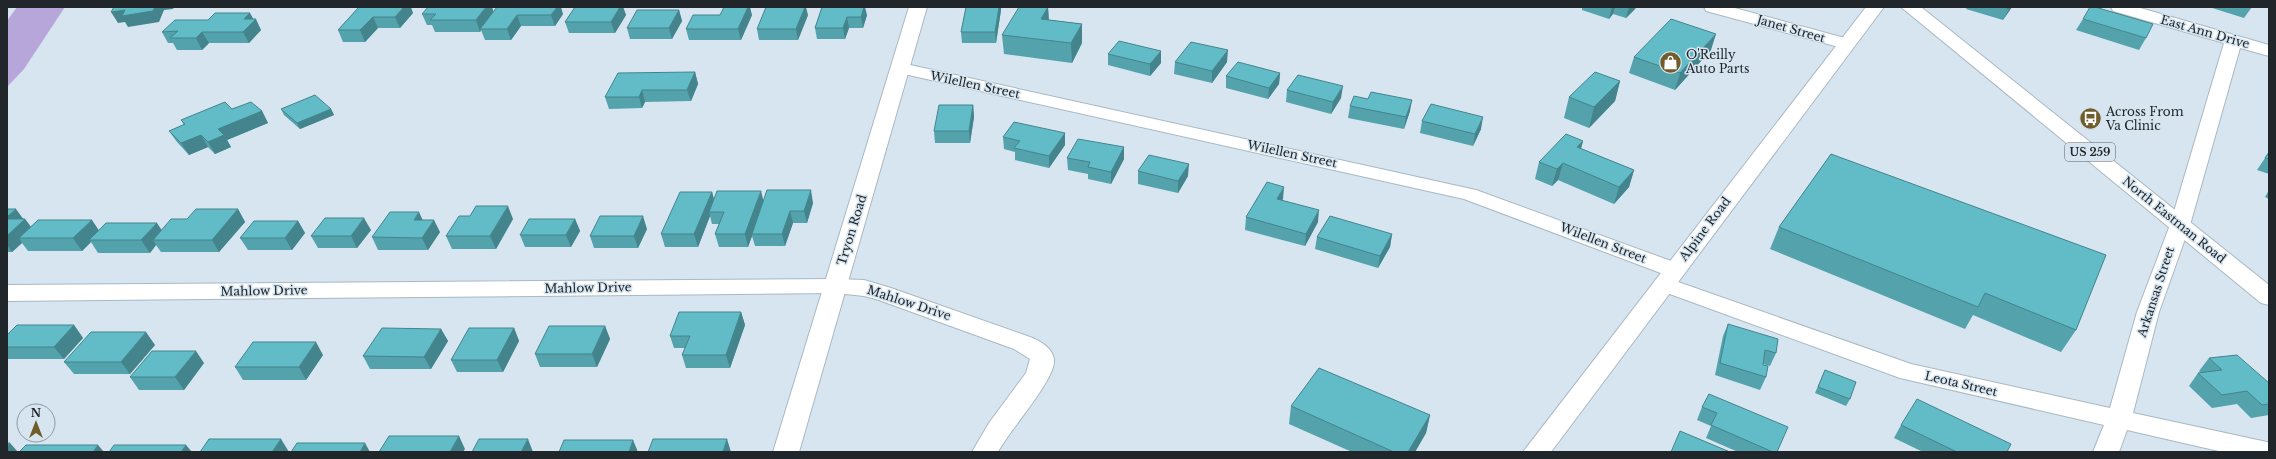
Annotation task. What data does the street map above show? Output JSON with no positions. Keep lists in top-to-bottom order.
{
  "streets": {
    "main road": [
      "US 259",
      "North Eastman Road",
      "Alpine Road",
      "Tryon Road"
    ],
    "street": [
      "Janet Street",
      "East Ann Drive",
      "Wilellen Street",
      "Mahlow Drive",
      "Arkansas Street",
      "Leota Street"
    ]
  },
  "crossings": [
    ["Janet Street", "Alpine Road"],
    ["East Ann Drive", "Arkansas Street"],
    ["Wilellen Street", "Alpine Road"],
    ["Wilellen Street", "Tryon Road"],
    ["Wilellen Street", "Leota Street"],
    ["North Eastman Road", "Arkansas Street"],
    ["Alpine Road", "Leota Street"],
    ["Tryon Road", "Mahlow Drive"],
    ["Arkansas Street", "Leota Street"]
  ],
  "places": {
    "shop": ["O'Reilly Auto Parts"],
    "bus stop": ["Across From Va Clinic"]
  },
  "north": "top"
}
